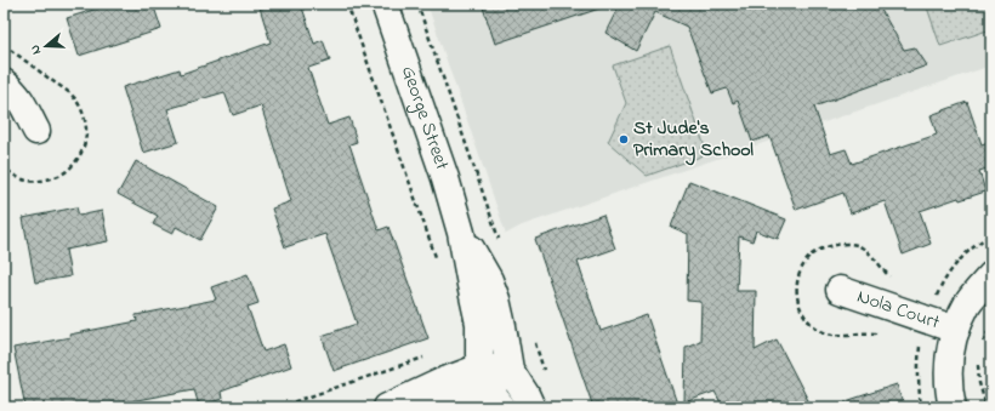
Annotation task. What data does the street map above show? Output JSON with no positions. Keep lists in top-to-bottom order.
{
  "streets": {
    "street": ["George Street", "Nola Court"]
  },
  "places": ["St Jude's Primary School"],
  "north": "left"
}
